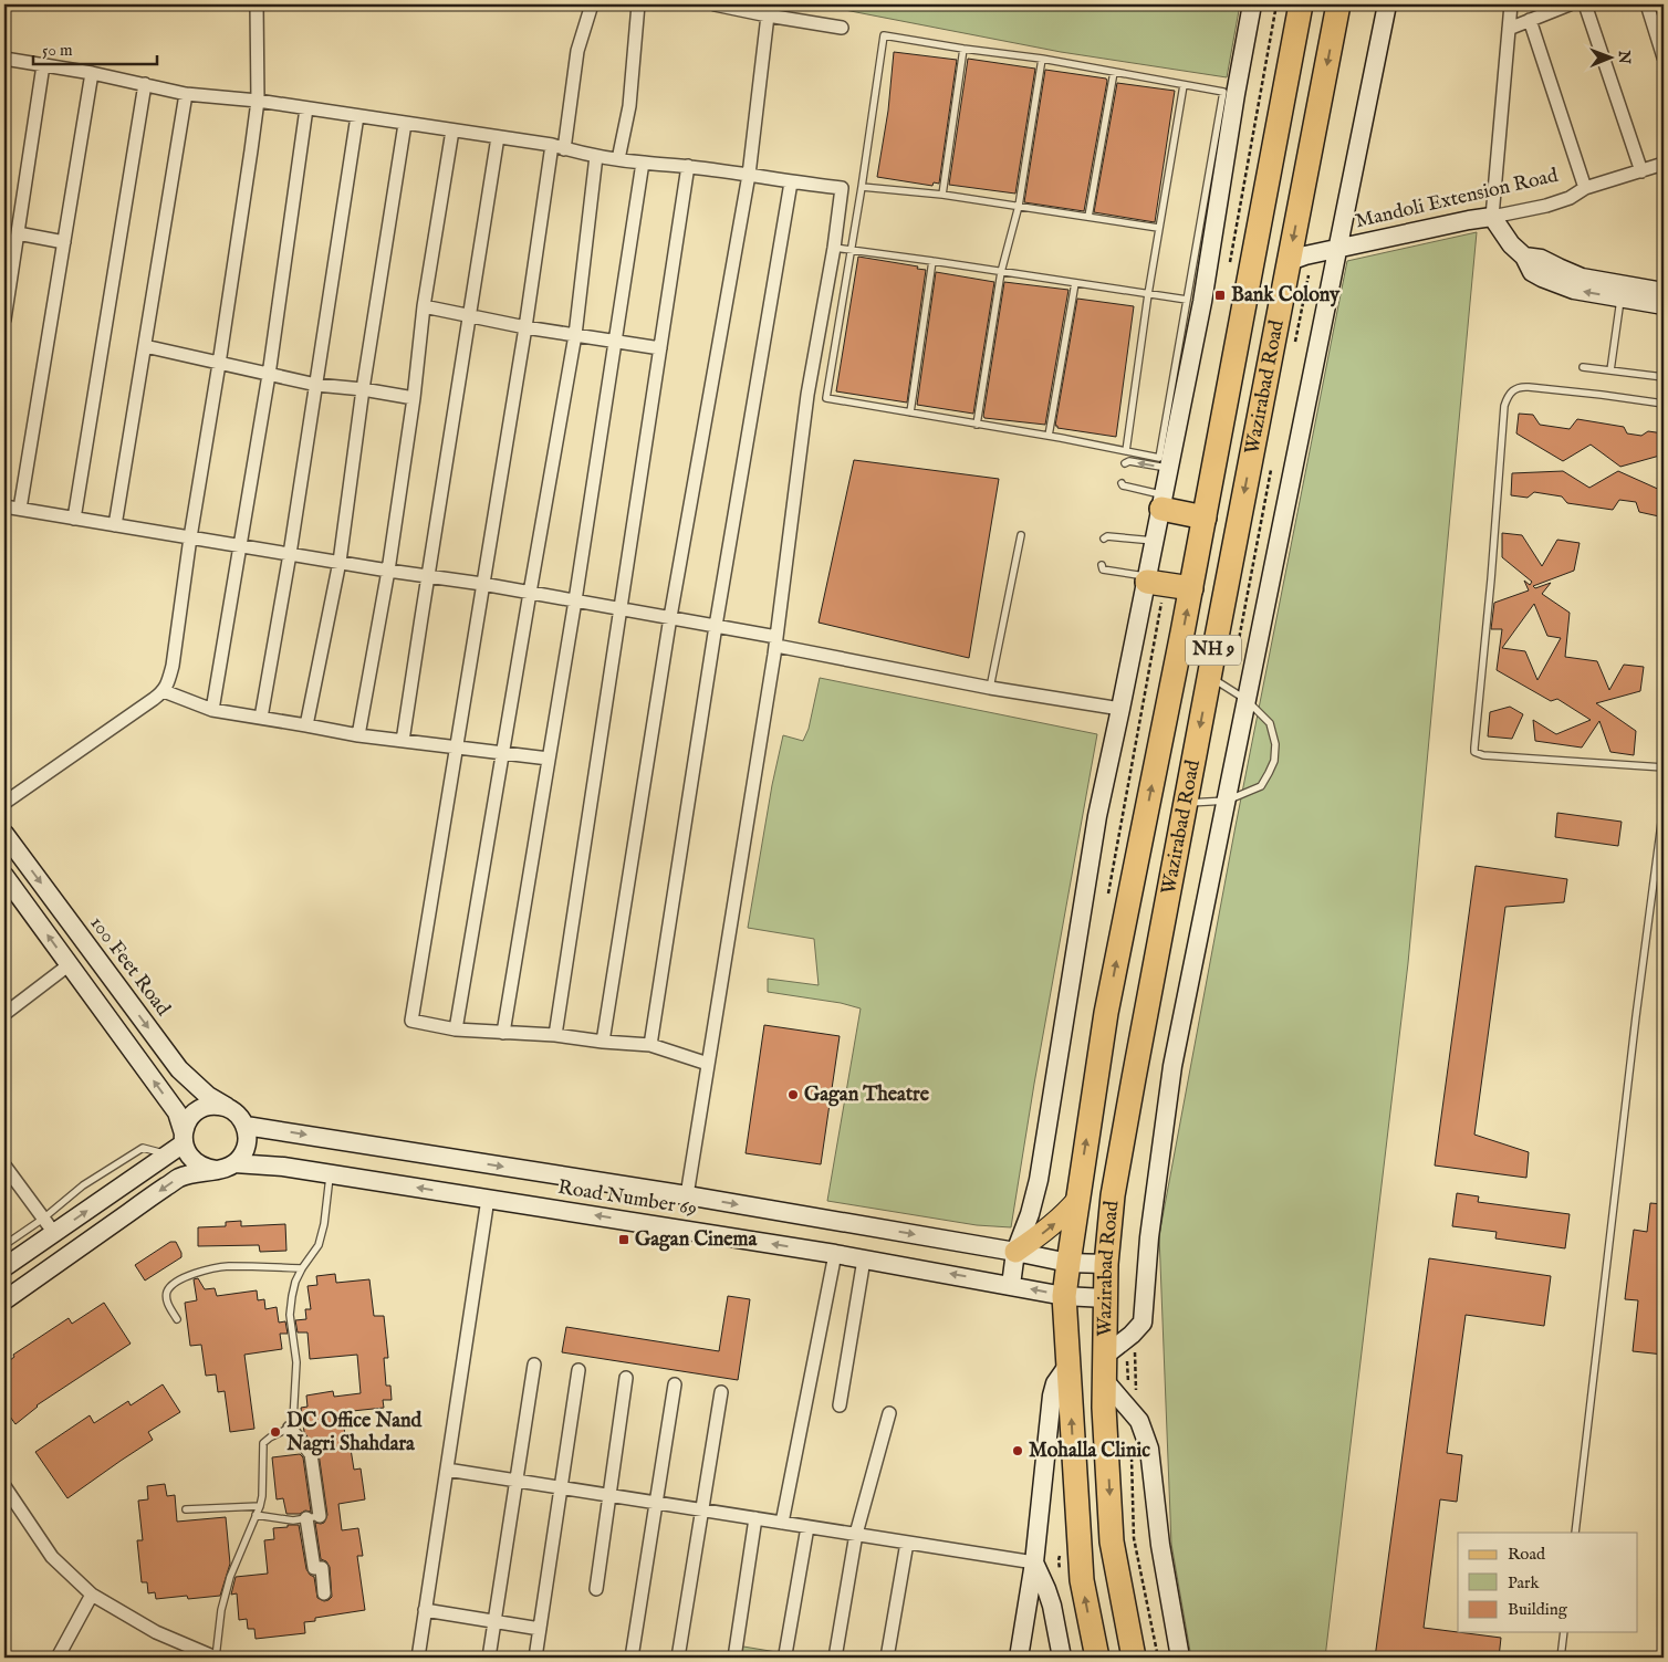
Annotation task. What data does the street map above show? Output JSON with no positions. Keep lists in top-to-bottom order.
{
  "streets": {
    "highway": ["Wazirabad Road", "NH 9"],
    "street": ["Mandoli Extension Road", "100 Feet Road", "Road Number 69"]
  },
  "crossings": [
    ["Mandoli Extension Road", "Wazirabad Road"],
    ["Wazirabad Road", "Road Number 69"],
    ["100 Feet Road", "Road Number 69"]
  ],
  "places": {
    "transit": ["Bank Colony", "Gagan Cinema"],
    "other": ["Gagan Theatre", "DC Office Nand Nagri Shahdara", "Mohalla Clinic"]
  },
  "legend": ["Road", "Park", "Building"],
  "scale_bar": "50 m",
  "north": "right"
}
